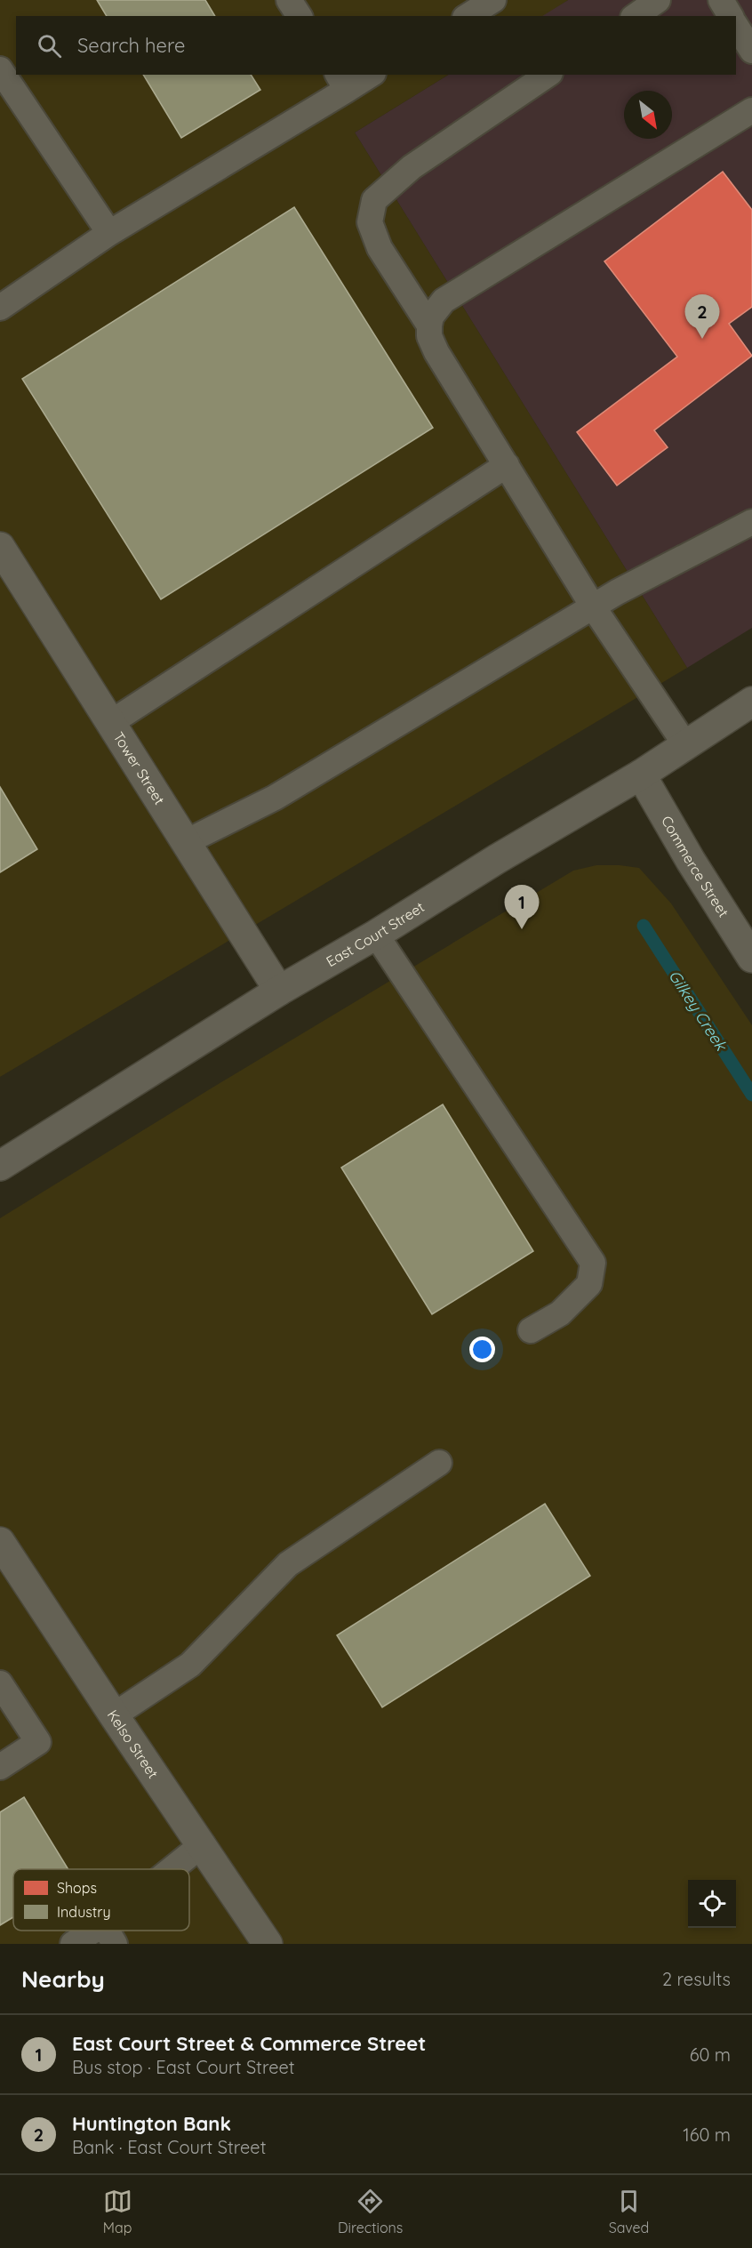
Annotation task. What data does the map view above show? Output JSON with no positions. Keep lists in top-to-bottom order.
{
  "streets": {
    "street": [
      "Tower Street",
      "Commerce Street",
      "East Court Street",
      "Kelso Street"
    ]
  },
  "crossings": [
    ["Tower Street", "East Court Street"],
    ["Commerce Street", "East Court Street"]
  ],
  "water": ["Gilkey Creek"],
  "legend": ["Shops", "Industry"],
  "north": "bottom right",
  "page": {
    "search": "Search here",
    "pins": ["2", "1"],
    "heading": ["Nearby", "2 results"],
    "list": [
      {
        "mark": "1",
        "name": "East Court Street & Commerce Street",
        "note": "Bus stop · East Court Street",
        "value": "60 m"
      },
      {
        "mark": "2",
        "name": "Huntington Bank",
        "note": "Bank · East Court Street",
        "value": "160 m"
      }
    ],
    "nav": ["Map", "Directions", "Saved"]
  }
}
